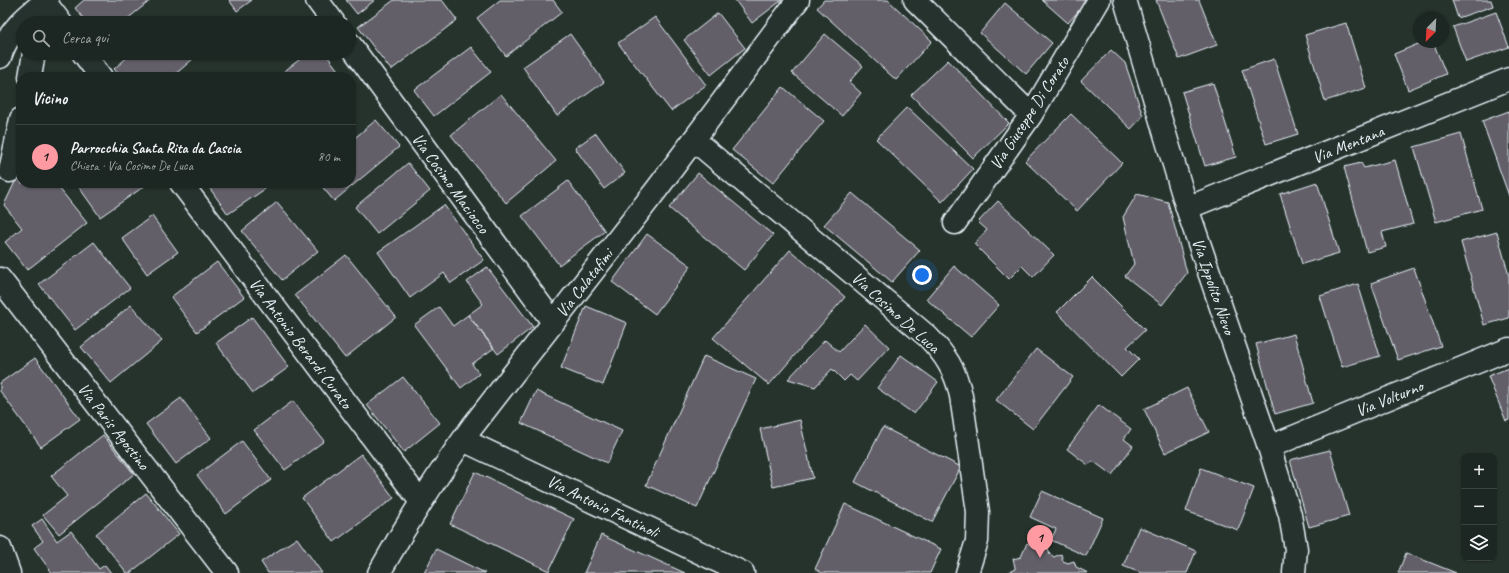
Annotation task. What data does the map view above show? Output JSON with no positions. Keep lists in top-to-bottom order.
{
  "streets": {
    "street": [
      "Via Giuseppe Di Corato",
      "Via Mentana",
      "Via Cosimo Maciocco",
      "Via Calatafimi",
      "Via Ippolito Nievo",
      "Via Cosimo De Luca",
      "Via Antonio Berardi Curato",
      "Via Volturno",
      "Via Paris Agostino",
      "Via Antonio Fantinoli"
    ]
  },
  "crossings": [
    ["Via Mentana", "Via Ippolito Nievo"],
    ["Via Cosimo Maciocco", "Via Calatafimi"],
    ["Via Calatafimi", "Via Cosimo De Luca"],
    ["Via Calatafimi", "Via Antonio Berardi Curato"],
    ["Via Calatafimi", "Via Antonio Fantinoli"],
    ["Via Ippolito Nievo", "Via Volturno"]
  ],
  "north": "bottom left",
  "page": {
    "search": "Cerca qui",
    "heading": "Vicino",
    "list": [
      {
        "mark": "1",
        "name": "Parrocchia Santa Rita da Cascia",
        "note": "Chiesa · Via Cosimo De Luca",
        "value": "80 m"
      }
    ],
    "map_buttons": ["+", "−"],
    "pins": "1"
  }
}
